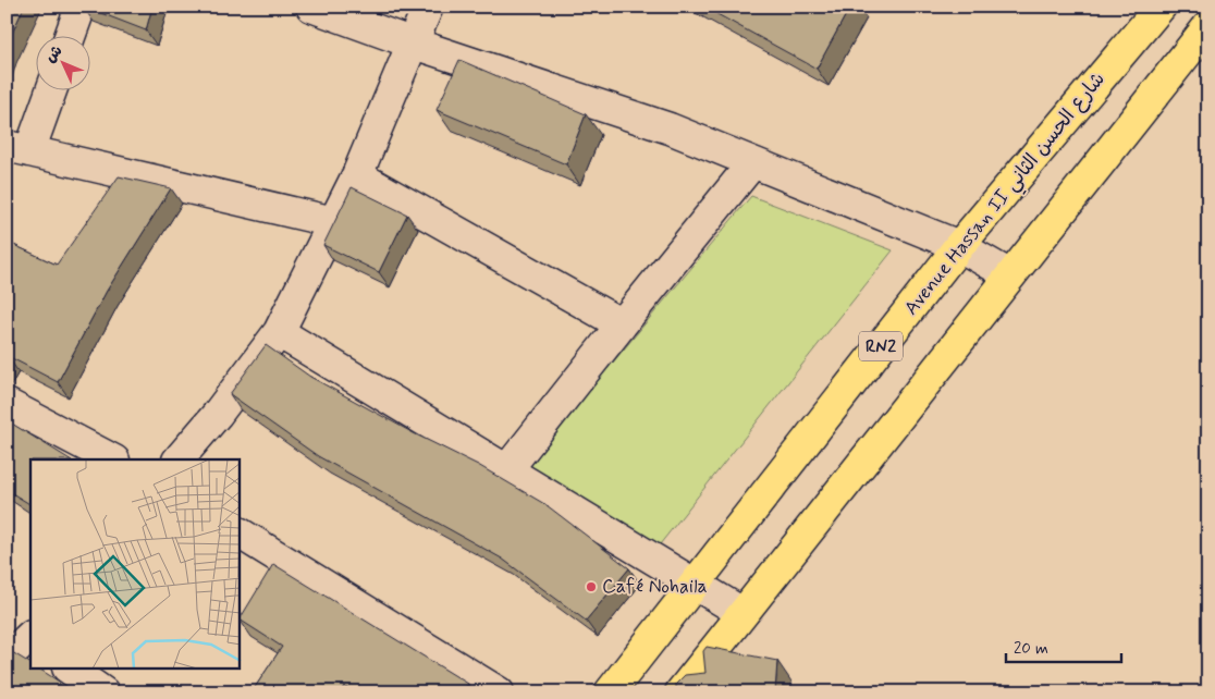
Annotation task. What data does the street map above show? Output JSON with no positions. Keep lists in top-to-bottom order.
{
  "streets": {
    "main road": ["Avenue Hassan II شارع الحسن الثاني", "RN2"]
  },
  "places": ["Café Nohaila"],
  "scale_bar": "20 m",
  "north": "top left"
}
